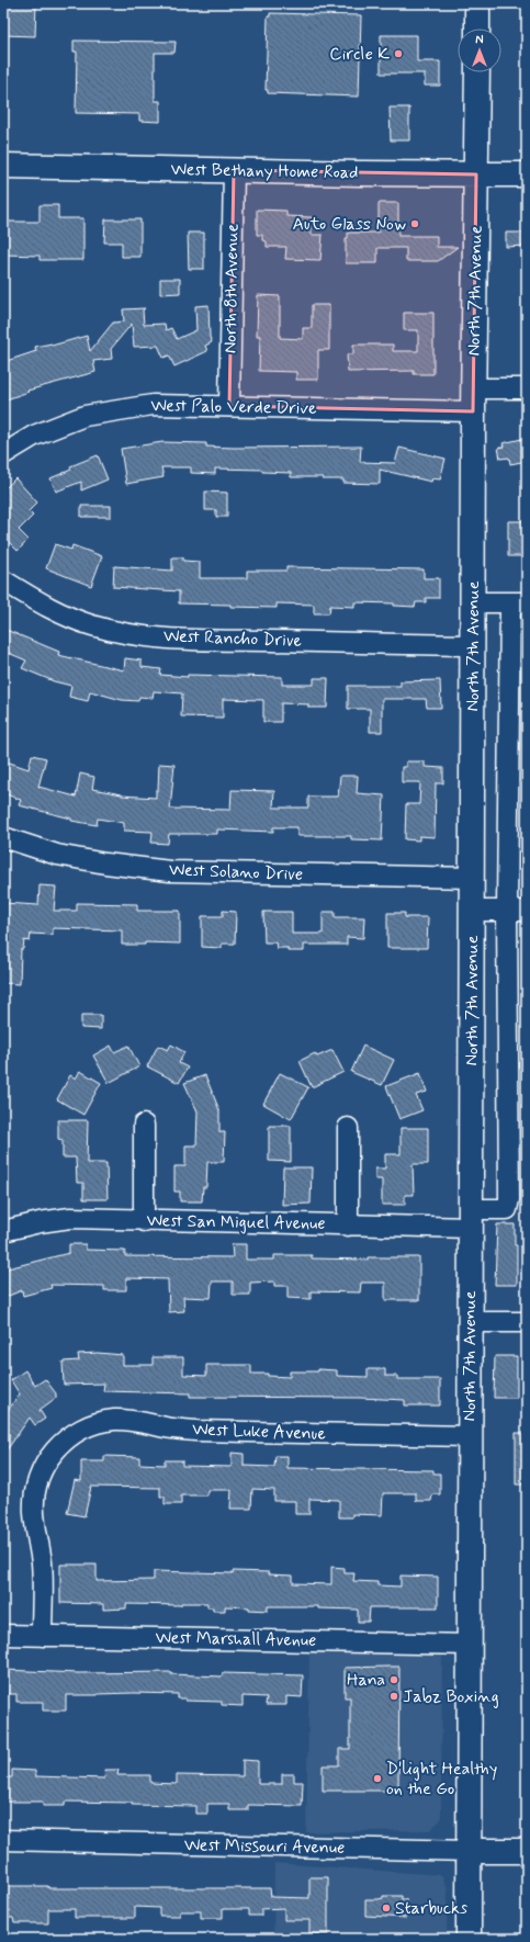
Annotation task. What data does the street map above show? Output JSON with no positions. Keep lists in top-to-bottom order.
{
  "streets": {
    "main road": ["West Bethany Home Road", "North 7th Avenue", "West Missouri Avenue"],
    "street": [
      "North 8th Avenue",
      "West Palo Verde Drive",
      "West Rancho Drive",
      "West Solano Drive",
      "West San Miguel Avenue",
      "West Luke Avenue",
      "West Marshall Avenue"
    ]
  },
  "crossings": [
    ["West Bethany Home Road", "North 8th Avenue"],
    ["West Bethany Home Road", "North 7th Avenue"],
    ["North 8th Avenue", "West Palo Verde Drive"],
    ["North 7th Avenue", "West Palo Verde Drive"],
    ["North 7th Avenue", "West Rancho Drive"],
    ["North 7th Avenue", "West Solano Drive"],
    ["North 7th Avenue", "West San Miguel Avenue"],
    ["North 7th Avenue", "West Luke Avenue"],
    ["North 7th Avenue", "West Marshall Avenue"],
    ["North 7th Avenue", "West Missouri Avenue"],
    ["West Luke Avenue", "West Marshall Avenue"]
  ],
  "places": [
    "Circle K",
    "Auto Glass Now",
    "Hana",
    "Jabz Boxing",
    "D'light Healthy on the Go",
    "Starbucks"
  ],
  "north": "top"
}
